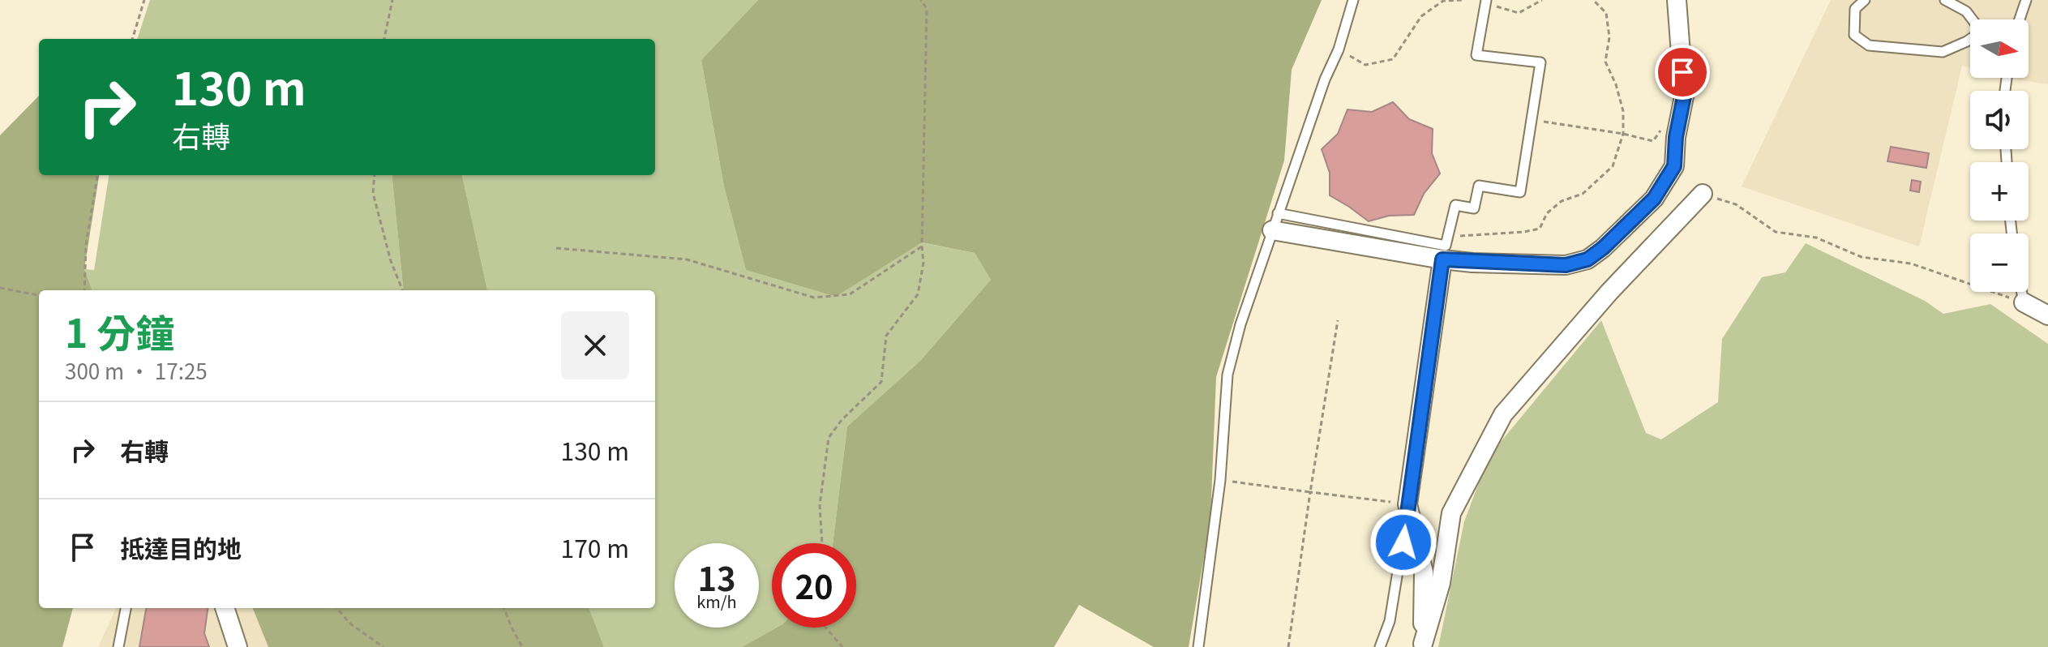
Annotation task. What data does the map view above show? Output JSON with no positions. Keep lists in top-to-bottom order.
{
  "north": "right",
  "page": {
    "map_buttons": ["+", "−"],
    "turn": ["130 m", "右轉"],
    "heading": ["1 分鐘", "300 m · 17:25"],
    "list": [
      {
        "name": "右轉",
        "value": "130 m"
      },
      {
        "name": "抵達目的地",
        "value": "170 m"
      }
    ],
    "speed": "13 km/h",
    "limit": "20"
  }
}
